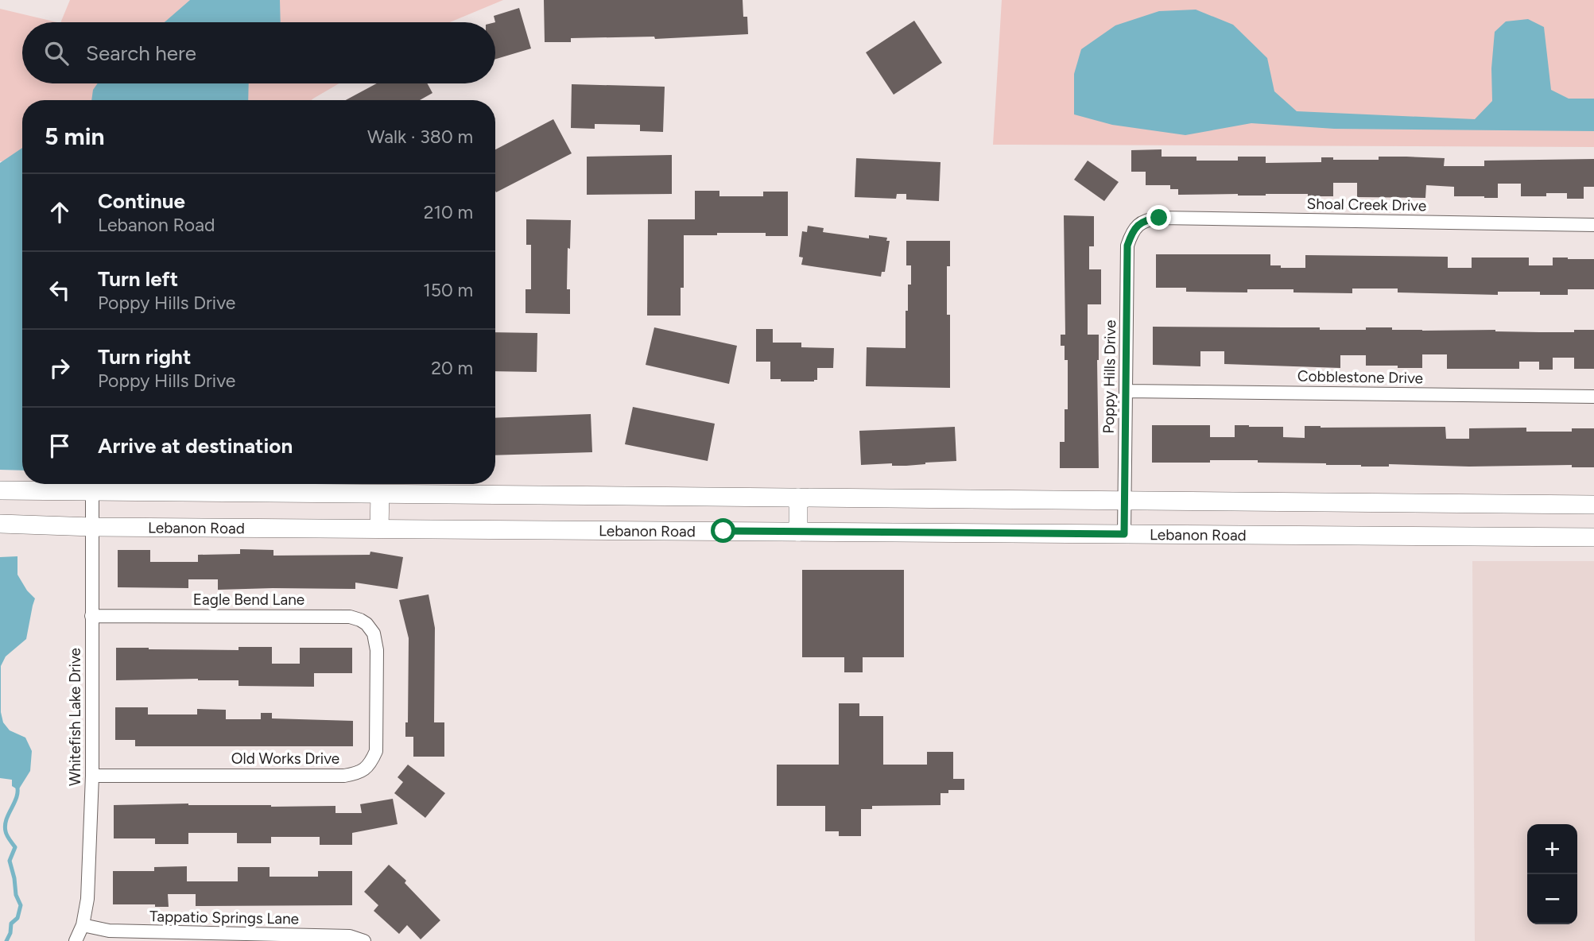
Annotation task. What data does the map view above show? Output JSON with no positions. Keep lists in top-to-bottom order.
{
  "streets": {
    "main road": ["Lebanon Road"],
    "street": [
      "Shoal Creek Drive",
      "Poppy Hills Drive",
      "Cobblestone Drive",
      "Eagle Bend Lane",
      "Whitefish Lake Drive",
      "Old Works Drive",
      "Tappatio Springs Lane"
    ]
  },
  "crossings": [
    ["Shoal Creek Drive", "Poppy Hills Drive"],
    ["Poppy Hills Drive", "Cobblestone Drive"],
    ["Poppy Hills Drive", "Lebanon Road"],
    ["Lebanon Road", "Whitefish Lake Drive"],
    ["Eagle Bend Lane", "Whitefish Lake Drive"],
    ["Eagle Bend Lane", "Old Works Drive"],
    ["Whitefish Lake Drive", "Old Works Drive"],
    ["Whitefish Lake Drive", "Tappatio Springs Lane"]
  ],
  "page": {
    "search": "Search here",
    "heading": ["5 min", "Walk · 380 m"],
    "list": [
      ["Continue", "Lebanon Road", "210 m"],
      ["Turn left", "Poppy Hills Drive", "150 m"],
      ["Turn right", "Poppy Hills Drive", "20 m"],
      "Arrive at destination"
    ],
    "map_buttons": ["+", "−"]
  }
}
